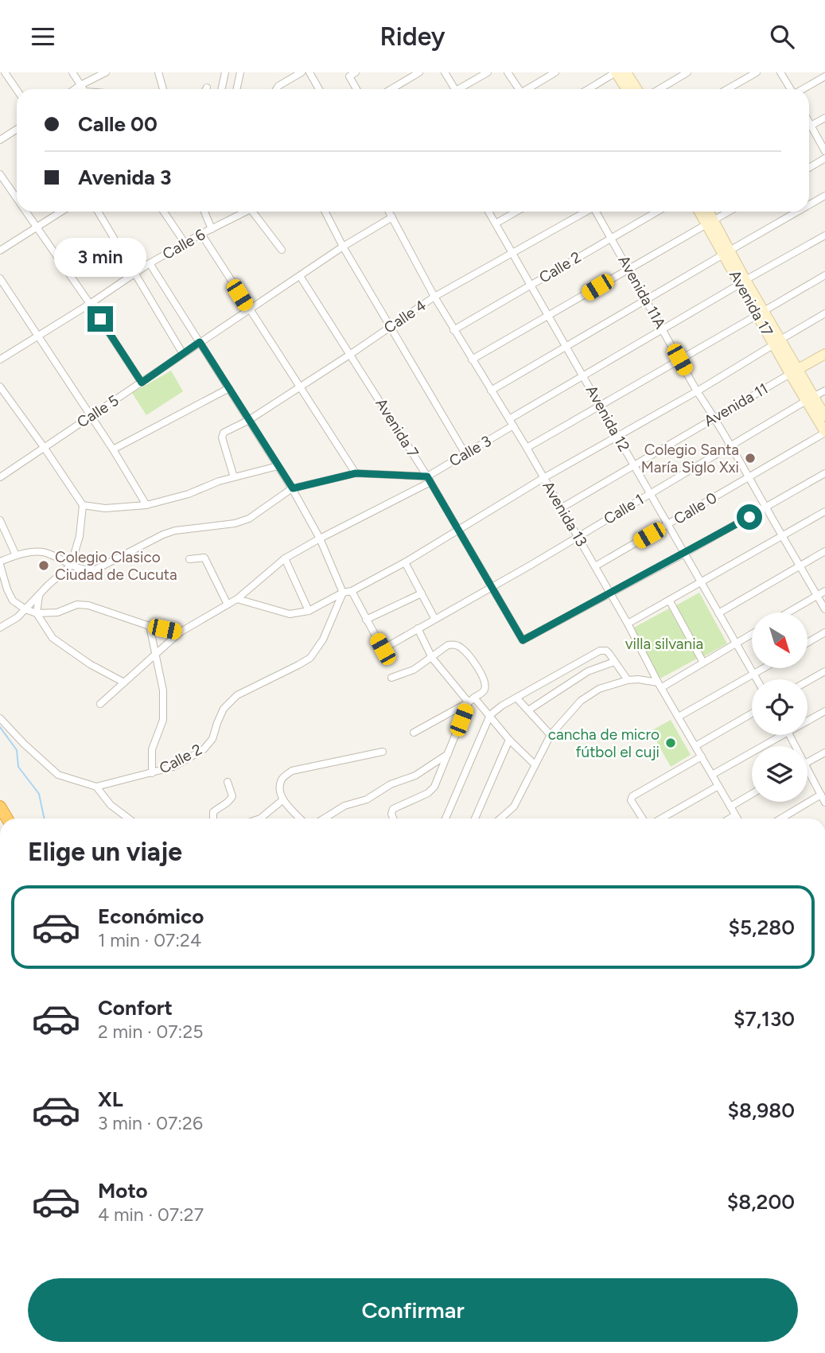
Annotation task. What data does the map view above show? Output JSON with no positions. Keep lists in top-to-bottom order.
{
  "streets": {
    "street": [
      "Calle 6",
      "Calle 2",
      "Avenida 11A",
      "Avenida 17",
      "Calle 4",
      "Avenida 11",
      "Calle 5",
      "Avenida 12",
      "Avenida 7",
      "Calle 3",
      "Calle 0",
      "Calle 1",
      "Avenida 13"
    ]
  },
  "crossings": [
    ["Calle 2", "Avenida 11A"],
    ["Calle 2", "Avenida 12"],
    ["Calle 2", "Avenida 13"],
    ["Avenida 11A", "Avenida 11"],
    ["Avenida 11A", "Calle 0"],
    ["Avenida 11A", "Calle 1"],
    ["Avenida 17", "Avenida 11"],
    ["Avenida 17", "Calle 1"],
    ["Calle 4", "Avenida 12"],
    ["Calle 4", "Avenida 7"],
    ["Calle 4", "Avenida 13"],
    ["Avenida 11", "Avenida 12"],
    ["Avenida 11", "Avenida 13"],
    ["Calle 5", "Avenida 7"],
    ["Calle 5", "Avenida 13"],
    ["Avenida 12", "Calle 0"],
    ["Avenida 12", "Calle 1"],
    ["Avenida 7", "Calle 3"],
    ["Avenida 7", "Calle 1"],
    ["Avenida 7", "Avenida 13"],
    ["Calle 3", "Avenida 13"],
    ["Calle 0", "Avenida 13"],
    ["Calle 1", "Avenida 13"]
  ],
  "parks": ["villa silvania"],
  "places": ["Colegio Santa María Siglo Xxi", "Colegio Clasico Ciudad de Cucuta", "cancha de micro fútbol el cuji"],
  "north": "bottom right",
  "page": {
    "header": "Ridey",
    "banner": ["Calle 00", "Avenida 3"],
    "bubble": "3 min",
    "heading": "Elige un viaje",
    "list": [
      {
        "name": "Económico",
        "note": "1 min · 07:24",
        "value": "$5,280"
      },
      {
        "name": "Confort",
        "note": "2 min · 07:25",
        "value": "$7,130"
      },
      {
        "name": "XL",
        "note": "3 min · 07:26",
        "value": "$8,980"
      },
      {
        "name": "Moto",
        "note": "4 min · 07:27",
        "value": "$8,200"
      }
    ],
    "buttons": "Confirmar"
  }
}
